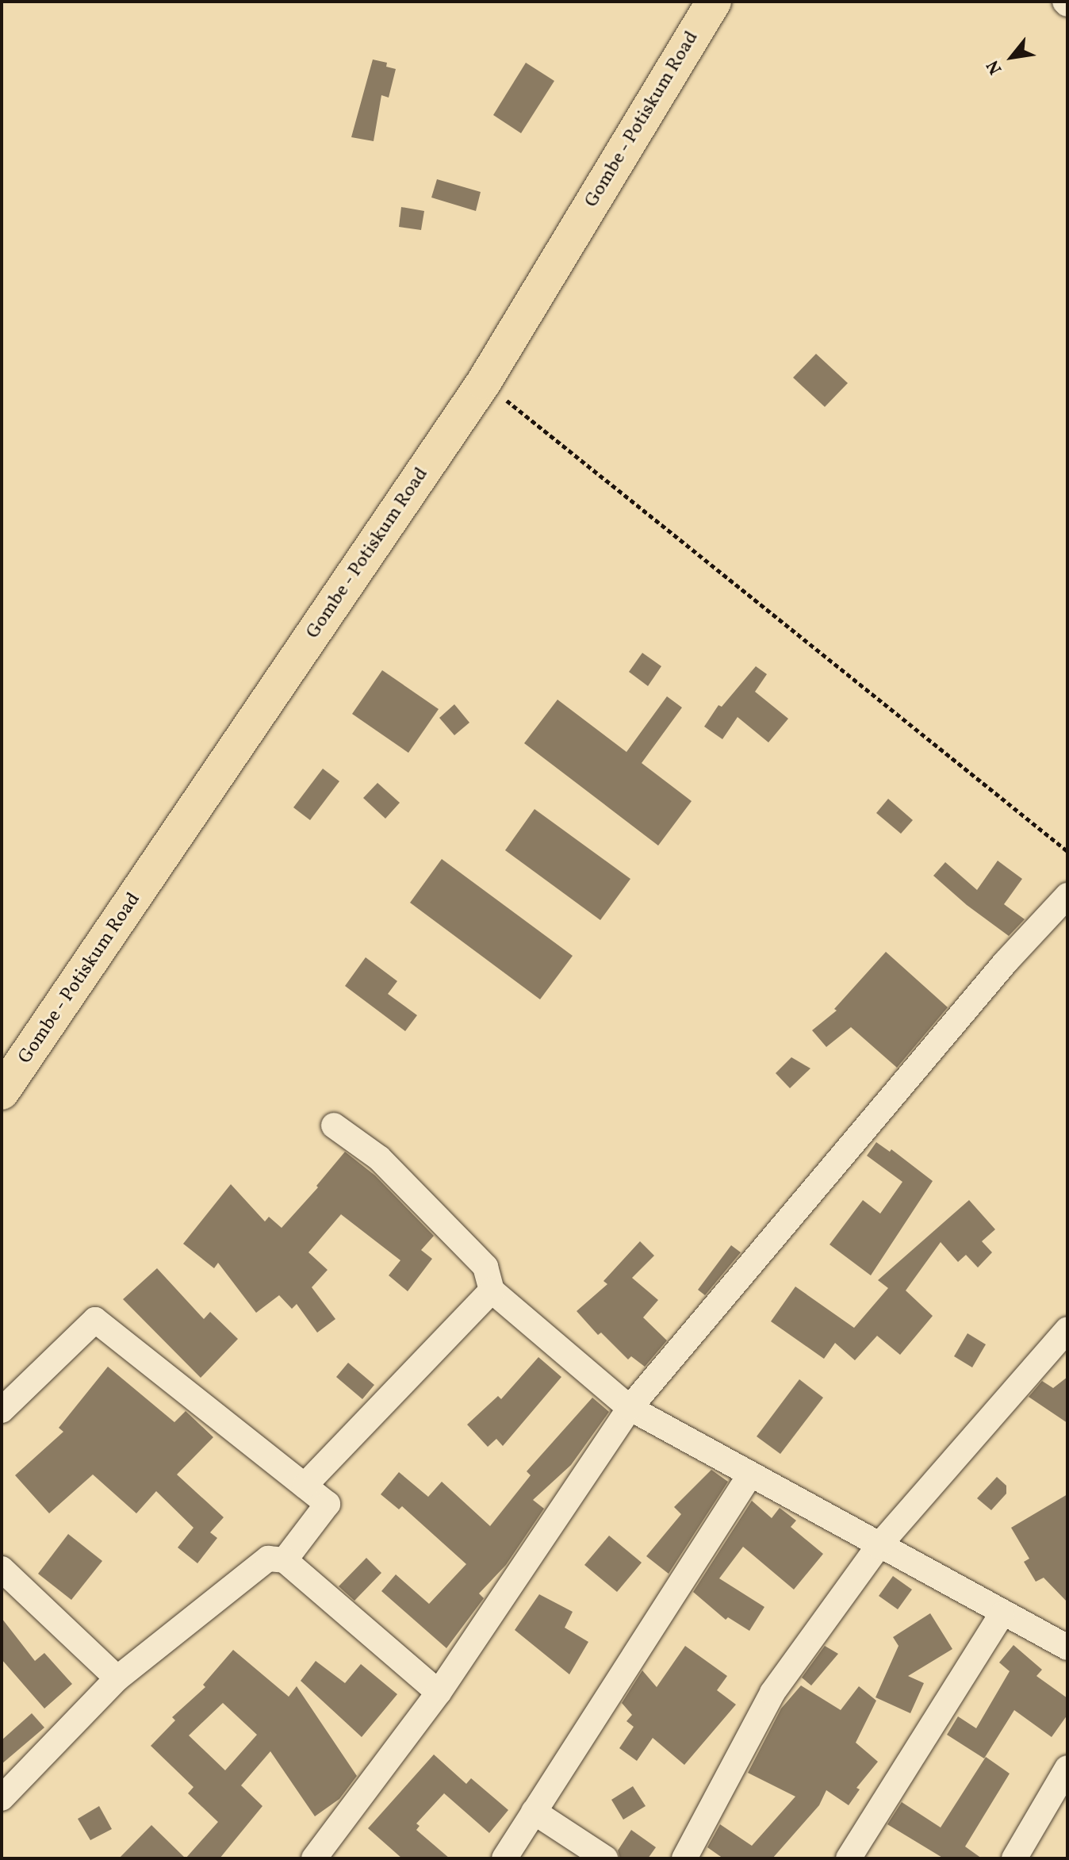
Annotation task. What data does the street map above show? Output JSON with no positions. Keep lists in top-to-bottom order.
{
  "streets": {
    "main road": ["Gombe - Potiskum Road"]
  },
  "north": "bottom left"
}
